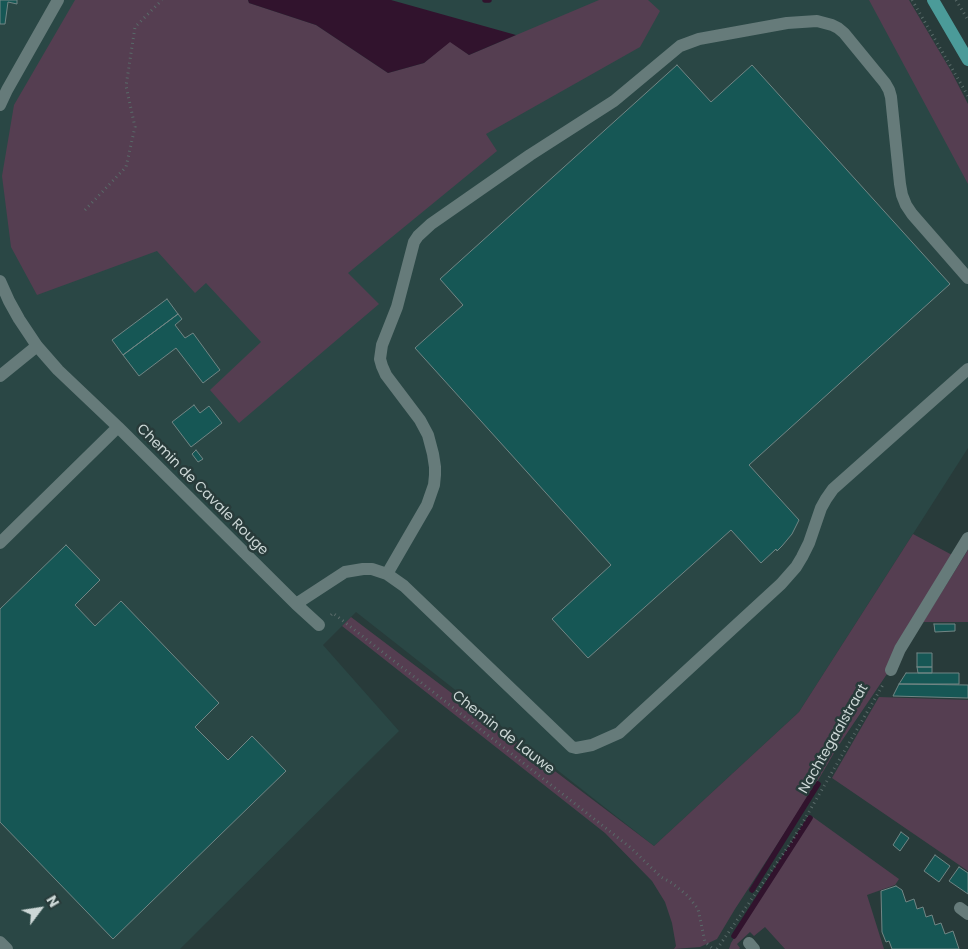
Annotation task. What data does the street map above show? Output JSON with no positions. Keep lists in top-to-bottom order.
{
  "streets": {
    "street": ["Chemin de Cavale Rouge"],
    "path": ["Chemin de Lauwe", "Nachtegaalstraat"]
  },
  "crossings": [
    ["Chemin de Cavale Rouge", "Chemin de Lauwe"],
    ["Chemin de Lauwe", "Nachtegaalstraat"]
  ],
  "north": "top right"
}
